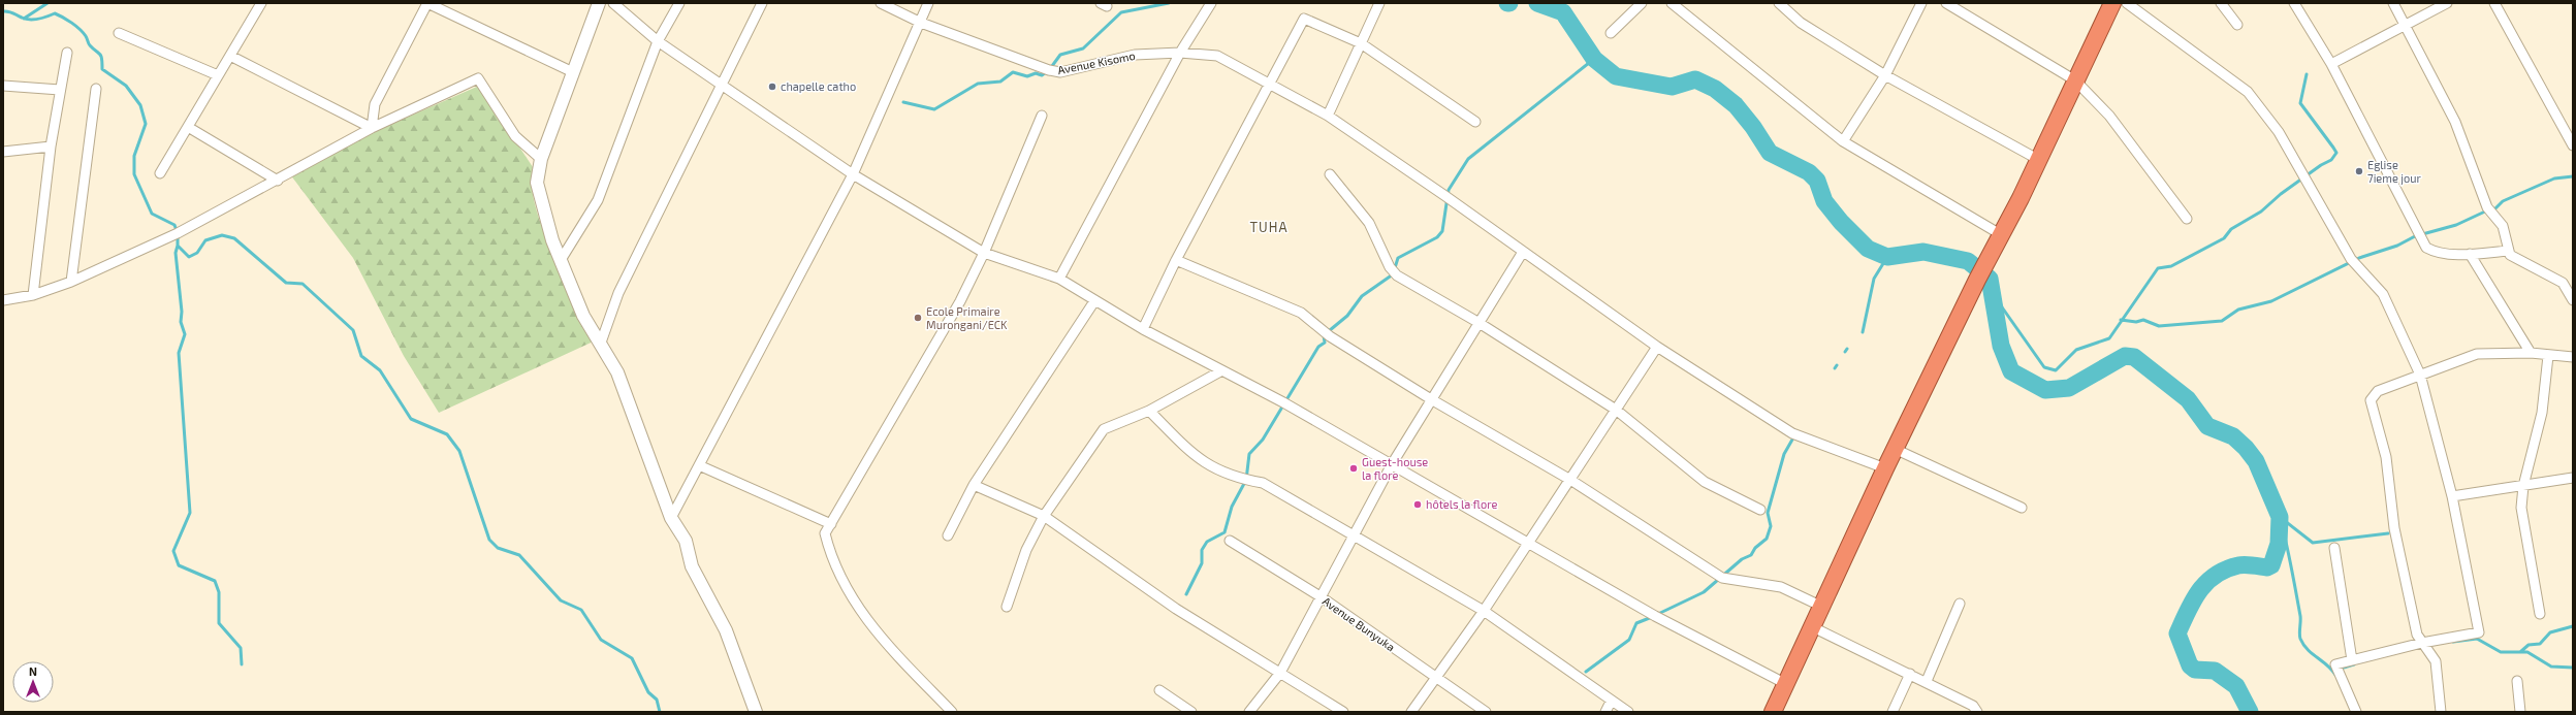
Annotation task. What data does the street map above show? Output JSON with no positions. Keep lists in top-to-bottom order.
{
  "streets": {
    "street": ["Avenue Kisomo", "Avenue Bunyuka"]
  },
  "districts": ["TUHA"],
  "places": [
    "chapelle catho",
    "Eglise 7ieme jour",
    "Ecole Primaire Murongani/ECK",
    "Guest-house la flore",
    "hôtels la flore"
  ],
  "north": "top"
}
